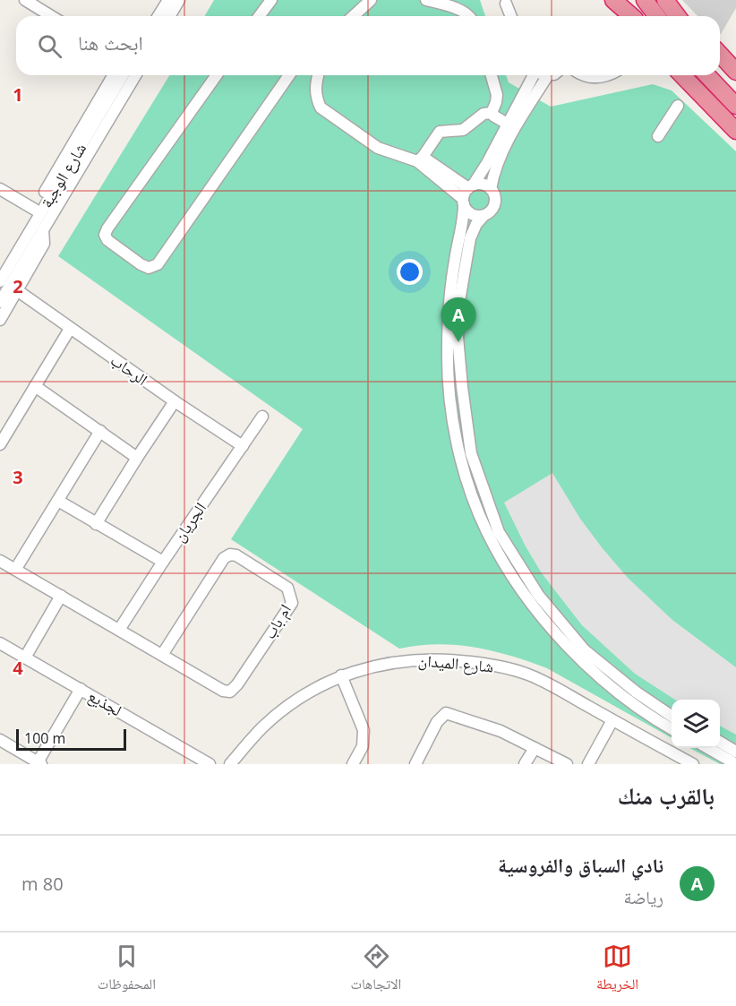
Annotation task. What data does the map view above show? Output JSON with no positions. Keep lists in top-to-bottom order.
{
  "streets": {
    "street": [
      "شارع الوجبة",
      "الرحاب",
      "الجريان",
      "ام باب",
      "شارع الميدان",
      "لجذيع"
    ]
  },
  "crossings": [
    ["شارع الوجبة", "الرحاب"],
    ["الرحاب", "الجريان"],
    ["الجريان", "ام باب"]
  ],
  "scale_bar": "100 m",
  "page": {
    "search": "ابحث هنا",
    "pins": "A",
    "scale": "100 m",
    "heading": "بالقرب منك",
    "list": [
      {
        "mark": "A",
        "name": "نادي السباق والفروسية",
        "note": "رياضة",
        "value": "80 m"
      }
    ],
    "nav": ["الخريطة", "الاتجاهات", "المحفوظات"]
  },
  "grid": {
    "rows": [
      "1",
      "2",
      "3",
      "4"
    ]
  }
}
